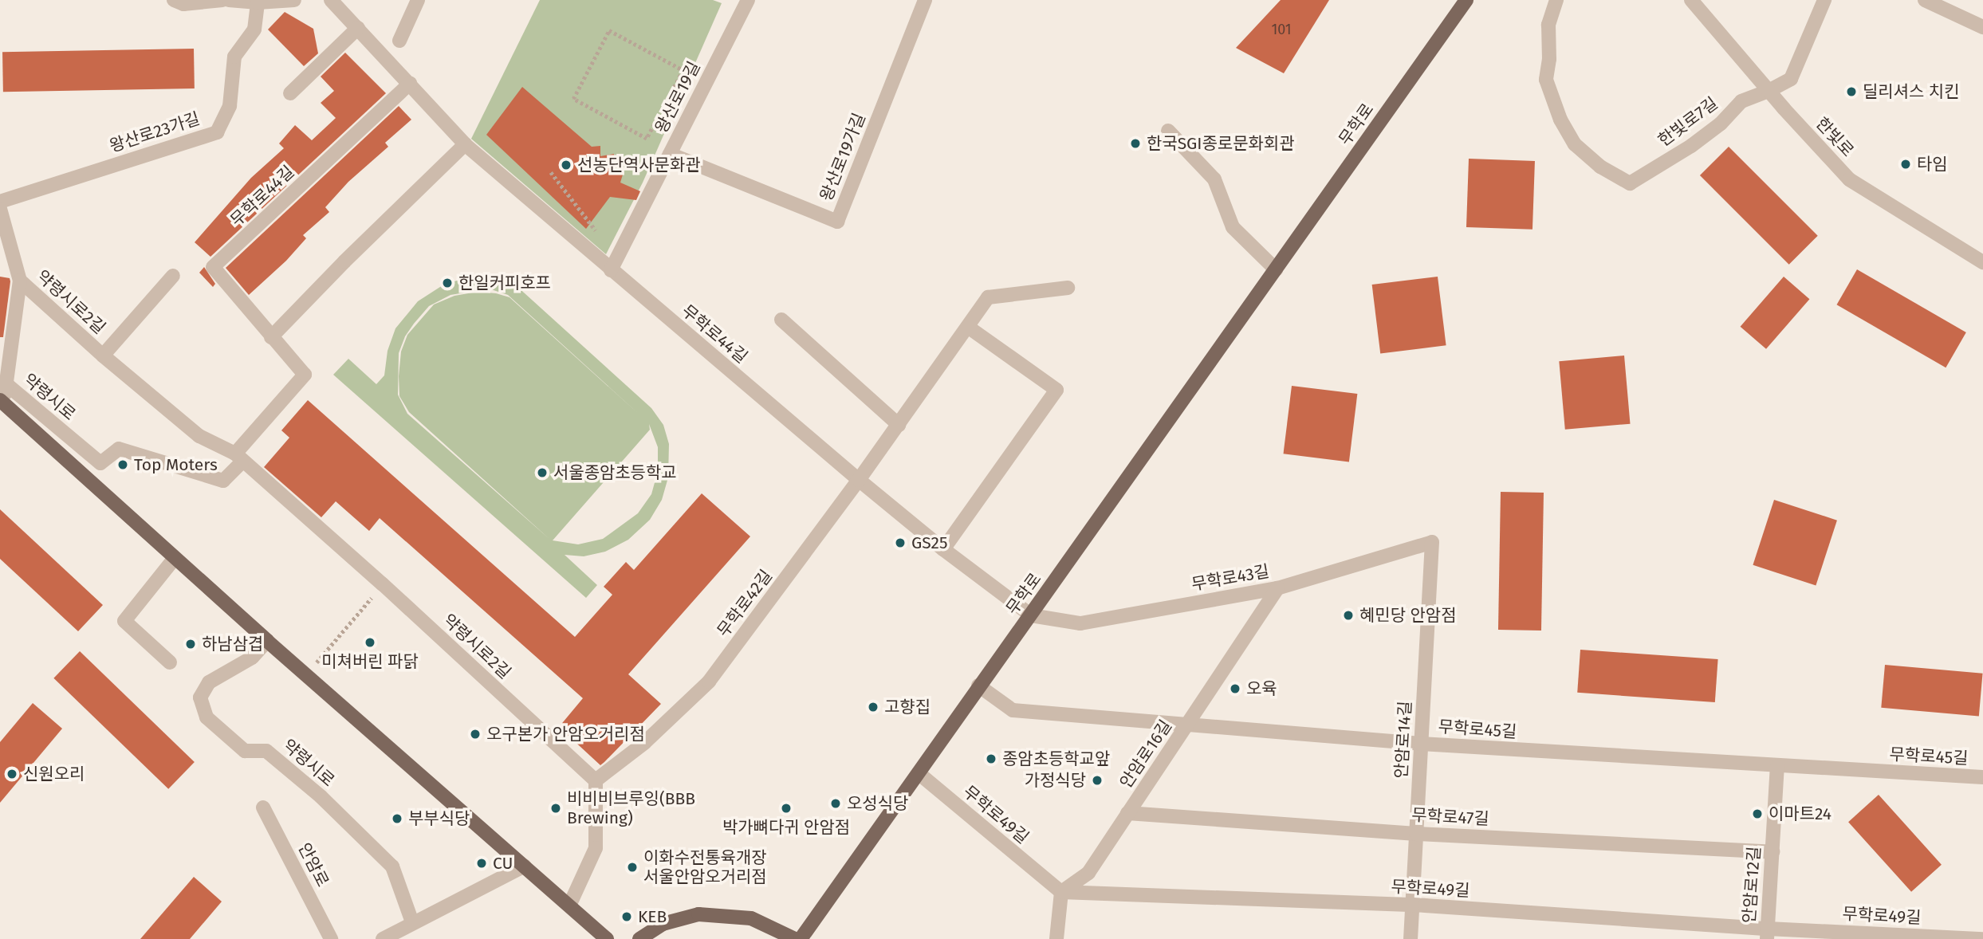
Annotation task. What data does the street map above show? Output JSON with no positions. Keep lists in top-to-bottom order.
{
  "streets": {
    "main road": ["무학로", "약령시로"],
    "street": [
      "왕산로19길",
      "한빛로7길",
      "왕산로23가길",
      "한빛로",
      "왕산로19가길",
      "무학로44길",
      "약령시로2길",
      "무학로43길",
      "무학로42길",
      "무학로45길",
      "안암로14길",
      "안암로16길",
      "무학로49길",
      "무학로47길",
      "안암로",
      "안암로12길"
    ]
  },
  "crossings": [
    ["왕산로19길", "왕산로19가길"],
    ["왕산로19길", "무학로44길"],
    ["한빛로7길", "한빛로"],
    ["무학로", "무학로44길"],
    ["무학로", "무학로43길"],
    ["무학로", "무학로45길"],
    ["무학로", "무학로49길"],
    ["무학로44길", "무학로43길"],
    ["무학로44길", "무학로42길"],
    ["약령시로2길", "약령시로"],
    ["약령시로2길", "무학로42길"],
    ["무학로43길", "안암로14길"],
    ["무학로43길", "안암로16길"],
    ["무학로45길", "안암로14길"],
    ["무학로45길", "안암로16길"],
    ["무학로45길", "안암로12길"],
    ["안암로14길", "무학로49길"],
    ["안암로14길", "무학로47길"],
    ["안암로16길", "무학로49길"],
    ["안암로16길", "무학로47길"],
    ["무학로49길", "안암로12길"],
    ["무학로47길", "안암로12길"]
  ],
  "places": [
    "딜리셔스 치킨",
    "한국SGI종로문화회관",
    "타임",
    "선농단역사문화관",
    "한일커피호프",
    "Top Moters",
    "서울종암초등학교",
    "GS25",
    "혜민당 안암점",
    "미쳐버린 파닭",
    "하남삼겹",
    "오육",
    "고향집",
    "오구본가 안암오거리점",
    "종암초등학교앞",
    "신원오리",
    "가정식당",
    "오성식당",
    "비비비브루잉(BBB Brewing)",
    "박가뼈다귀 안암점",
    "이마트24",
    "부부식당",
    "CU",
    "이화수전통육개장 서울안암오거리점",
    "KEB"
  ],
  "house_numbers": ["101"]
}
